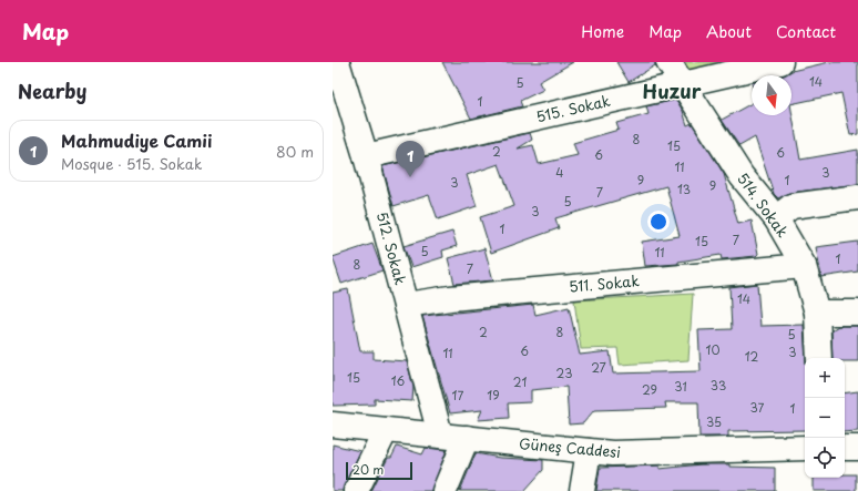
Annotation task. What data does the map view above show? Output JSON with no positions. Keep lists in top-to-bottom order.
{
  "streets": {
    "street": [
      "515. Sokak",
      "514. Sokak",
      "512. Sokak",
      "511. Sokak",
      "Güneş Caddesi"
    ]
  },
  "crossings": [
    ["515. Sokak", "514. Sokak"],
    ["515. Sokak", "512. Sokak"],
    ["514. Sokak", "511. Sokak"],
    ["512. Sokak", "511. Sokak"],
    ["512. Sokak", "Güneş Caddesi"]
  ],
  "districts": ["Huzur"],
  "house_numbers": [
    "14",
    "5",
    "1",
    "8",
    "15",
    "2",
    "6",
    "6",
    "11",
    "4",
    "3",
    "9",
    "1",
    "3",
    "9",
    "13",
    "7",
    "5",
    "3",
    "1",
    "7",
    "15",
    "5",
    "11",
    "1",
    "8",
    "7",
    "14",
    "2",
    "8",
    "5",
    "10",
    "6",
    "3",
    "11",
    "12",
    "27",
    "23",
    "15",
    "16",
    "21",
    "33",
    "31",
    "29",
    "17",
    "19",
    "37",
    "1",
    "35"
  ],
  "scale_bar": "20 m",
  "north": "bottom",
  "page": {
    "header": "Map",
    "nav": [
      "Home",
      "Map",
      "About",
      "Contact"
    ],
    "heading": "Nearby",
    "list": [
      {
        "mark": "1",
        "name": "Mahmudiye Camii",
        "note": "Mosque · 515. Sokak",
        "value": "80 m"
      }
    ],
    "pins": "1",
    "map_buttons": ["+", "−"],
    "scale": "20 m"
  }
}
